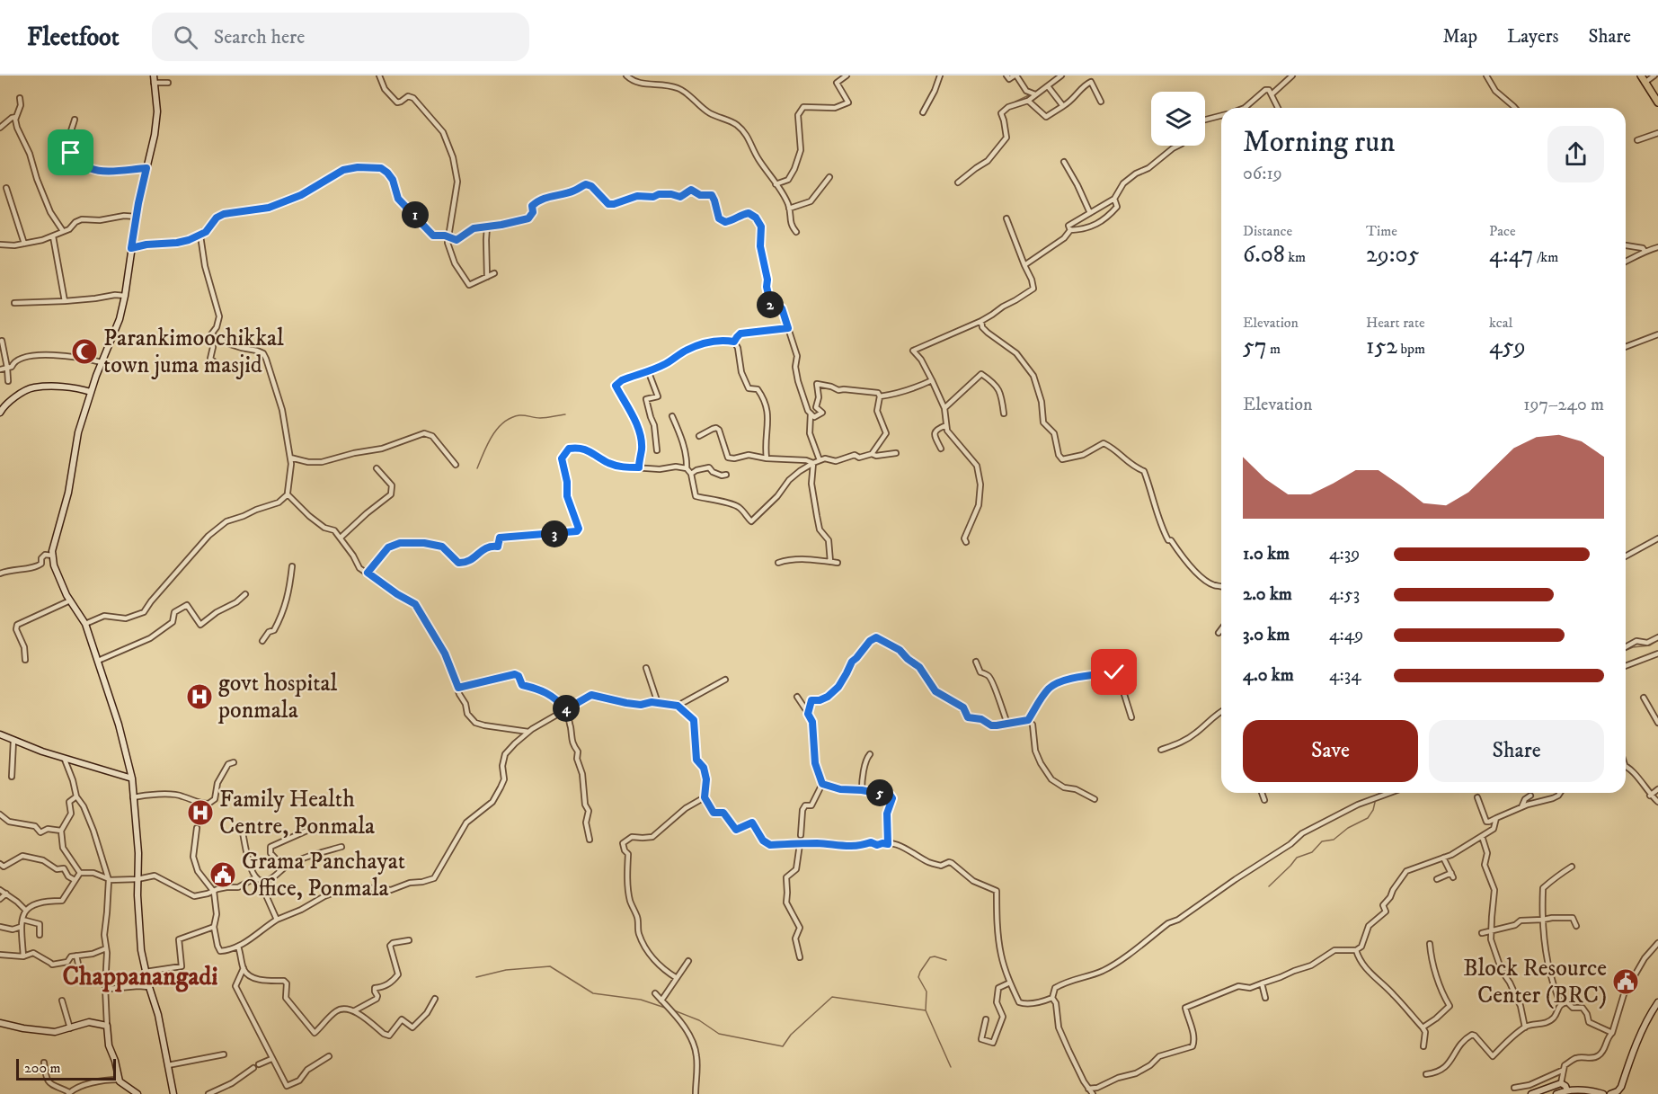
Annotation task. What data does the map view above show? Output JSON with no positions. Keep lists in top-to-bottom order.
{
  "districts": ["Chappanangadi"],
  "places": {
    "mosque": ["Parankimoochikkal town juma masjid"],
    "hospital": ["govt hospital ponmala", "Family Health Centre, Ponmala"],
    "public building": ["Grama Panchayat Office, Ponmala", "Block Resource Center (BRC)"]
  },
  "scale_bar": "200 m",
  "page": {
    "header": "Fleetfoot",
    "search": "Search here",
    "nav": ["Map", "Layers", "Share"],
    "heading": ["Morning run", "06:19"],
    "stats": [
      ["Distance", "6.08 km"],
      ["Time", "29:05"],
      ["Pace", "4:47 /km"],
      ["Elevation", "57 m"],
      ["Heart rate", "152 bpm"],
      ["kcal", "459"]
    ],
    "pins": [
      "1",
      "2",
      "3",
      "4",
      "5"
    ],
    "chart": ["Elevation", "197–240 m"],
    "list": [
      {
        "name": "1.0 km",
        "note": "4:39"
      },
      {
        "name": "2.0 km",
        "note": "4:53"
      },
      {
        "name": "3.0 km",
        "note": "4:49"
      },
      {
        "name": "4.0 km",
        "note": "4:34"
      }
    ],
    "buttons": ["Save", "Share"],
    "scale": "200 m"
  }
}
